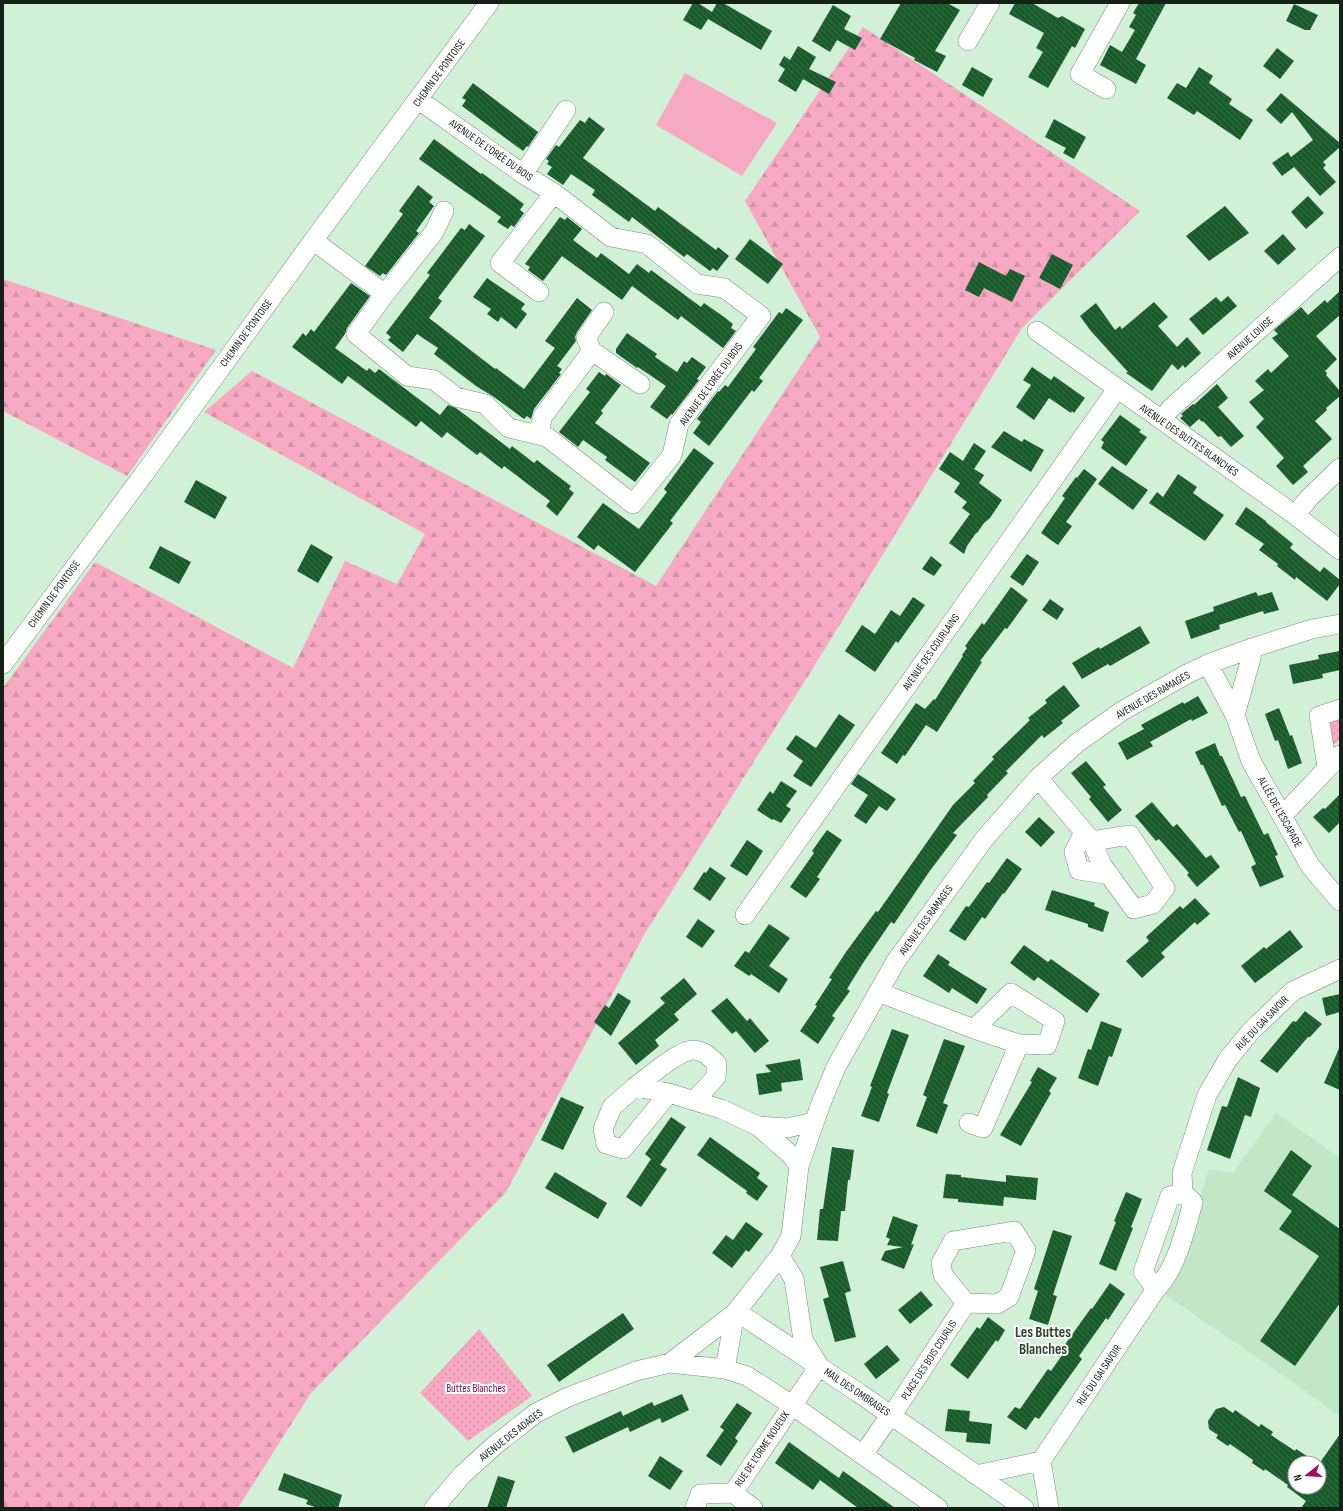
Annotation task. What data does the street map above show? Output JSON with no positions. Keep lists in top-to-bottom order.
{
  "streets": {
    "street": [
      "CHEMIN DE PONTOISE",
      "AVENUE DE L'ORÉE DU BOIS",
      "AVENUE LOUISE",
      "AVENUE DES BUTTES BLANCHES",
      "AVENUE DES COURLAINS",
      "AVENUE DES RAMAGES",
      "ALLÉE DE L'ESCAPADE",
      "RUE DU GAI SAVOIR",
      "PLACE DES BOIS COURLIS",
      "MAIL DES OMBRAGES",
      "AVENUE DES ADAGES",
      "RUE DE L'ORME NOUEUX"
    ]
  },
  "crossings": [
    ["CHEMIN DE PONTOISE", "AVENUE DE L'ORÉE DU BOIS"],
    ["AVENUE LOUISE", "AVENUE DES BUTTES BLANCHES"],
    ["AVENUE DES BUTTES BLANCHES", "AVENUE DES COURLAINS"],
    ["AVENUE DES RAMAGES", "ALLÉE DE L'ESCAPADE"],
    ["AVENUE DES RAMAGES", "MAIL DES OMBRAGES"],
    ["AVENUE DES RAMAGES", "AVENUE DES ADAGES"],
    ["PLACE DES BOIS COURLIS", "MAIL DES OMBRAGES"],
    ["MAIL DES OMBRAGES", "RUE DE L'ORME NOUEUX"]
  ],
  "districts": ["Les Buttes Blanches"],
  "parks": ["Buttes Blanches"],
  "north": "left"
}
